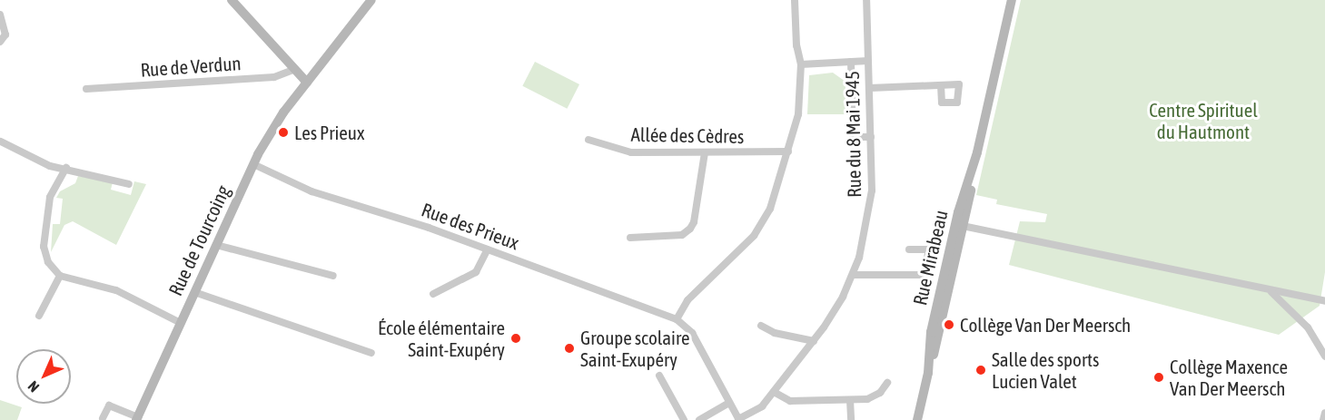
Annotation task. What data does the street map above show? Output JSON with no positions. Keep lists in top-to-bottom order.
{
  "streets": {
    "main road": ["Rue de Tourcoing", "Rue Mirabeau"],
    "street": [
      "Rue de Verdun",
      "Rue du 8 Mai 1945",
      "Allée des Cèdres",
      "Rue des Prieux"
    ]
  },
  "crossings": [
    ["Rue des Prieux", "Rue de Tourcoing"]
  ],
  "parks": ["Centre Spirituel du Hautmont"],
  "places": [
    "Les Prieux",
    "Collège Van Der Meersch",
    "École élémentaire Saint-Exupéry",
    "Groupe scolaire Saint-Exupéry",
    "Salle des sports Lucien Valet",
    "Collège Maxence Van Der Meersch"
  ],
  "north": "bottom left"
}
